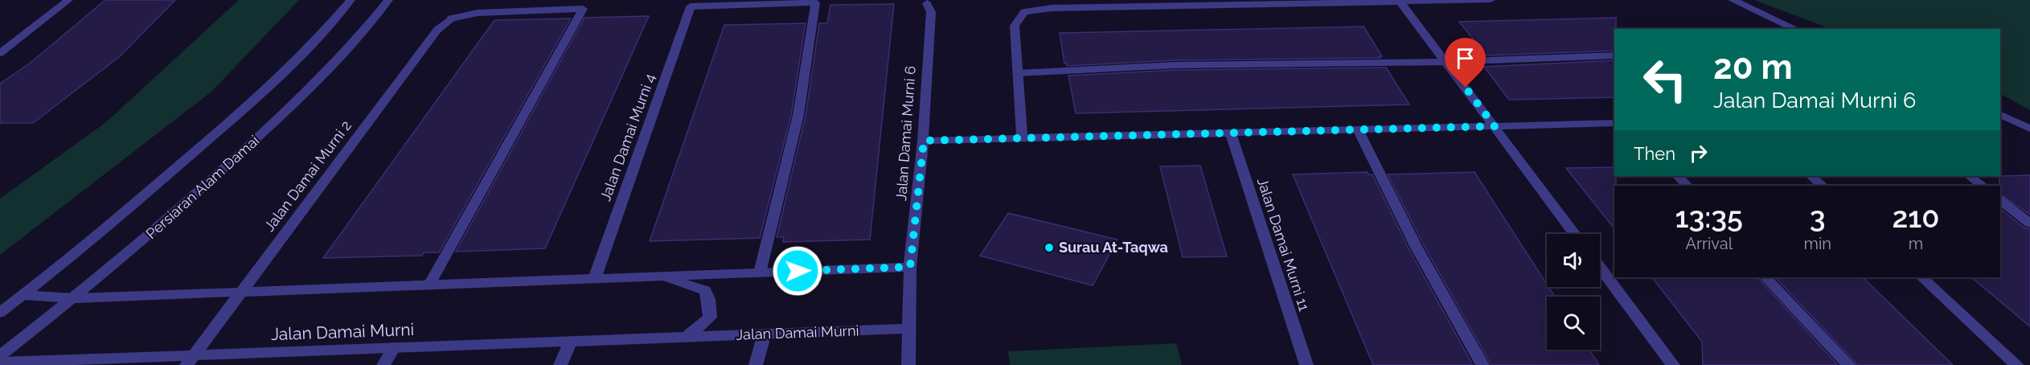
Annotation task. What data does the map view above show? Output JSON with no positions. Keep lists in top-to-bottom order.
{
  "streets": {
    "street": [
      "Jalan Damai Murni 6",
      "Jalan Damai Murni 4",
      "Jalan Damai Murni 2",
      "Persiaran Alam Damai",
      "Jalan Damai Murni 11",
      "Jalan Damai Murni"
    ]
  },
  "crossings": [
    ["Jalan Damai Murni 6", "Jalan Damai Murni"],
    ["Jalan Damai Murni 2", "Jalan Damai Murni"]
  ],
  "places": ["Surau At-Taqwa"],
  "page": {
    "turn": ["20 m", "Jalan Damai Murni 6"],
    "then": "Then",
    "eta": [
      "13:35",
      "Arrival",
      "3",
      "min",
      "210",
      "m"
    ]
  }
}
